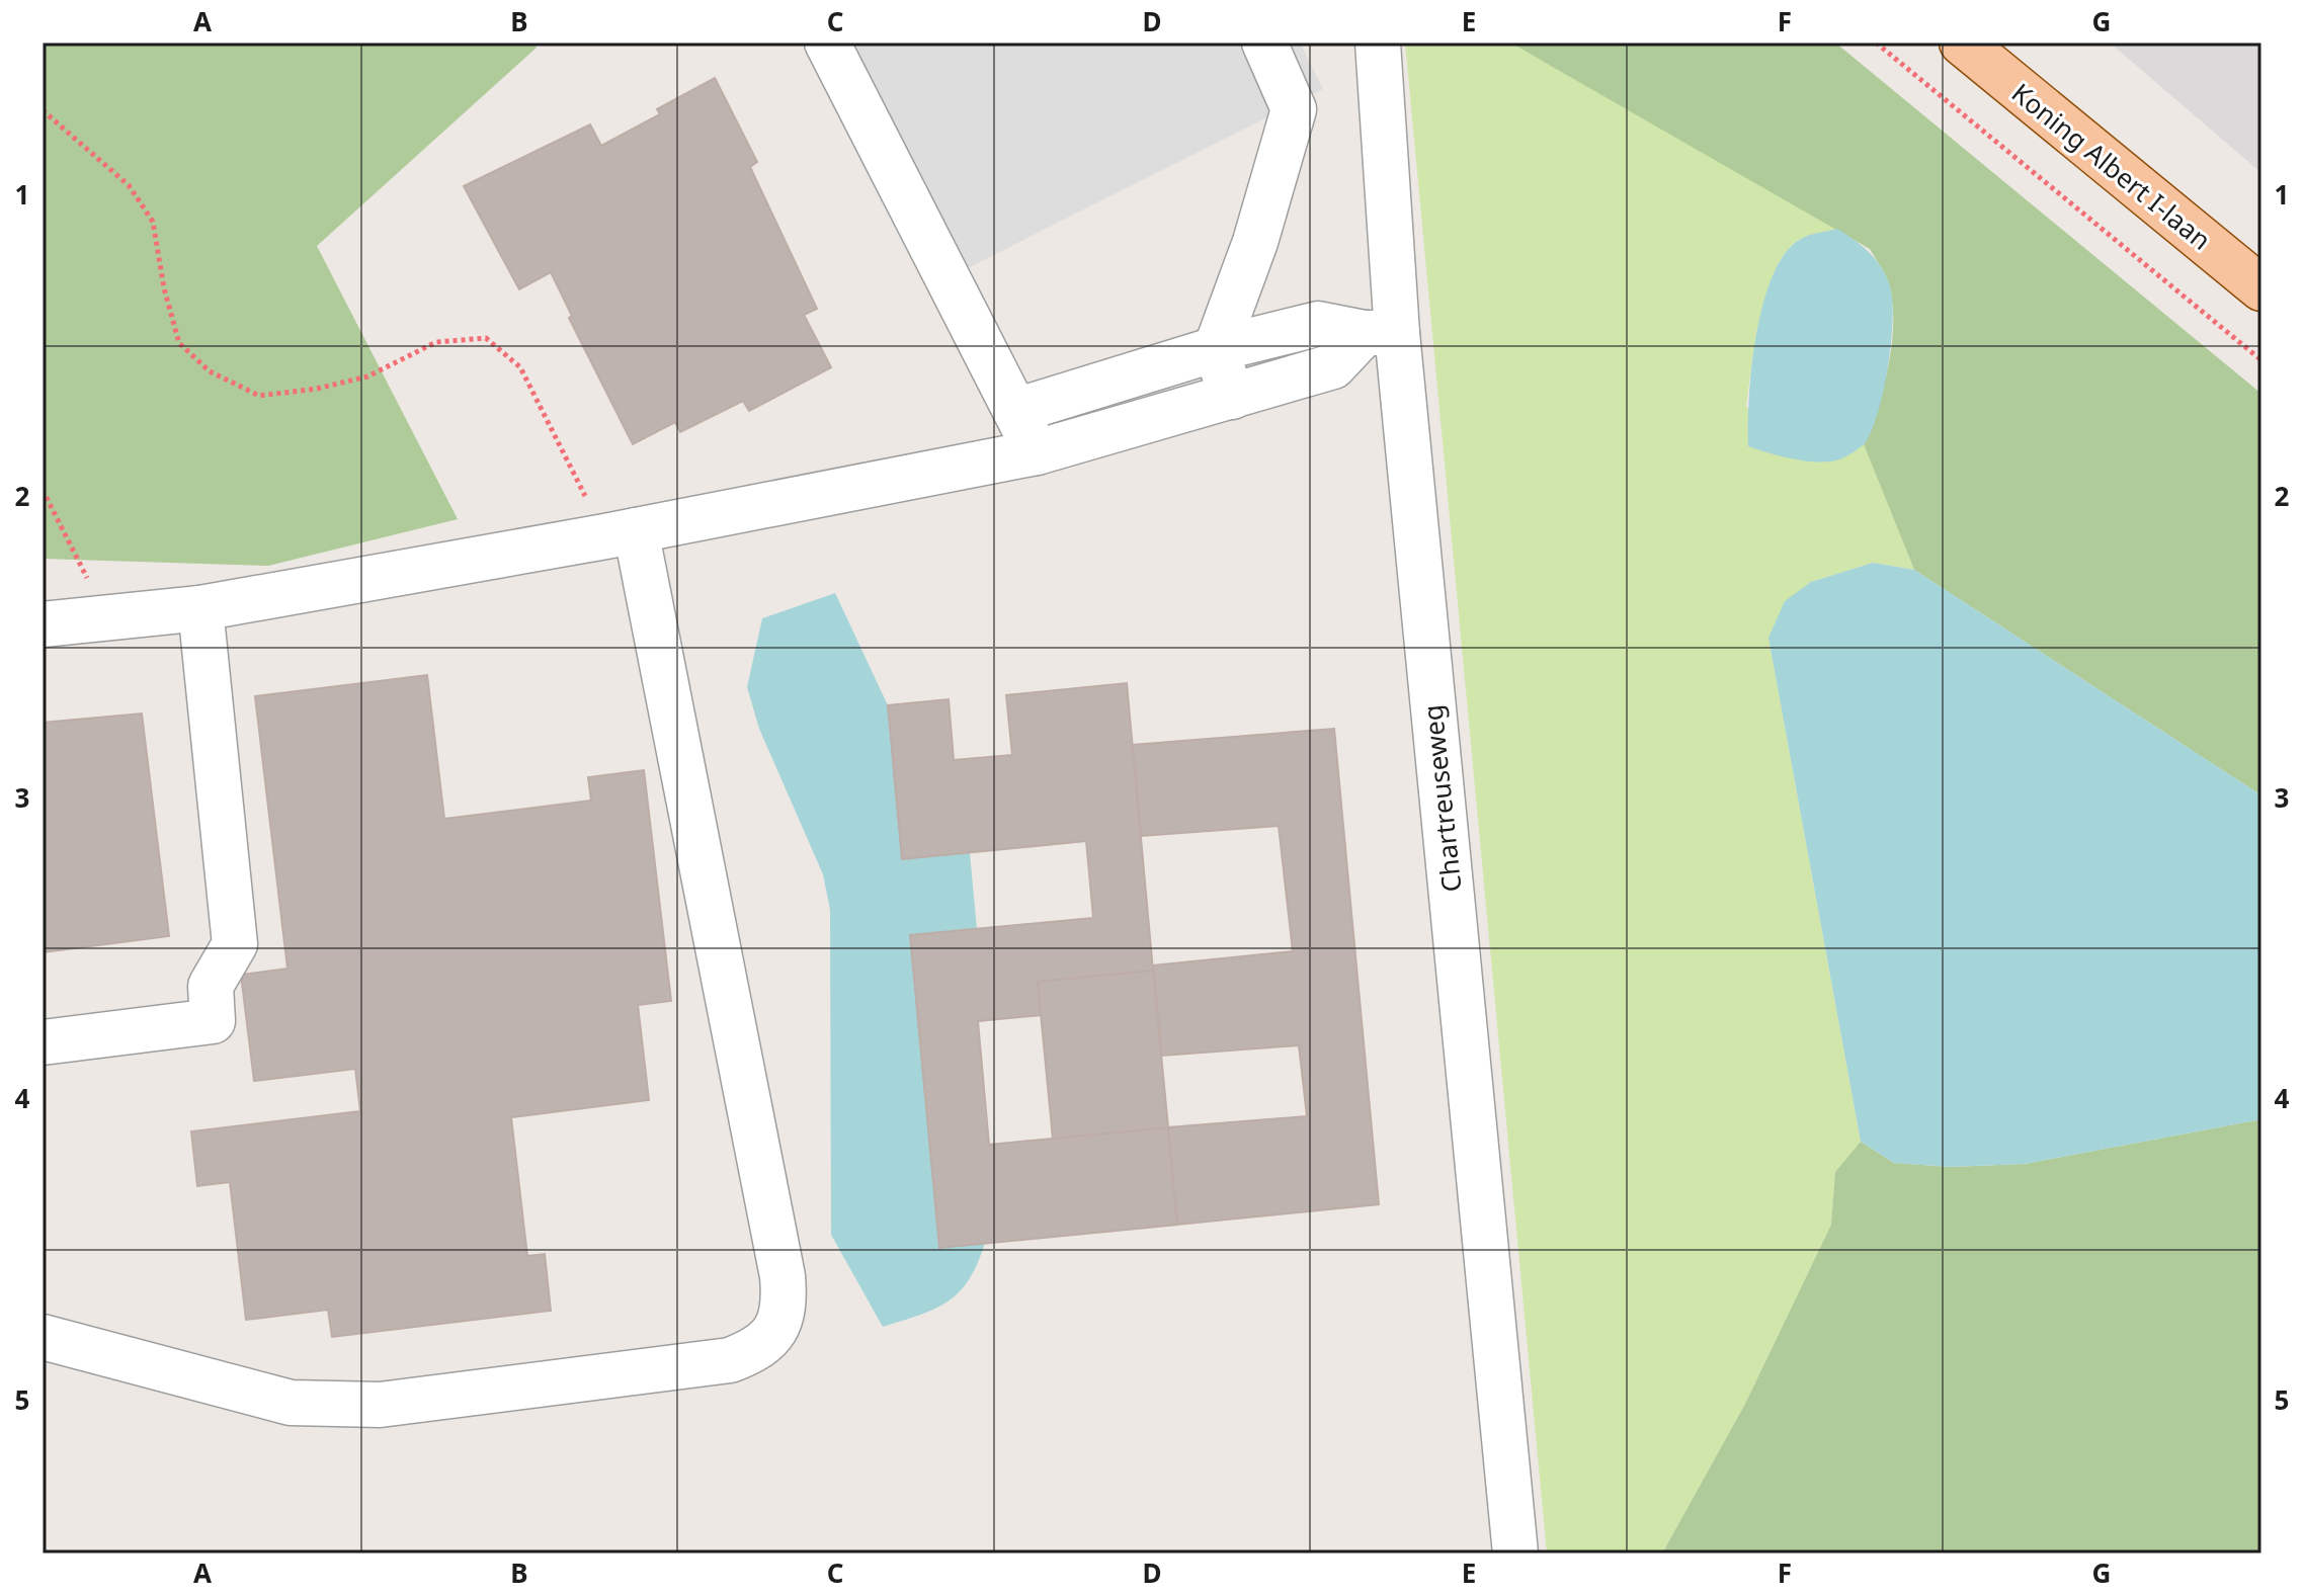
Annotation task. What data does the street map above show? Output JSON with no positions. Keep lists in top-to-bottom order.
{
  "streets": {
    "main road": ["Koning Albert I-laan"],
    "street": ["Chartreuseweg"]
  },
  "grid": {
    "columns": [
      "A",
      "B",
      "C",
      "D",
      "E",
      "F",
      "G"
    ],
    "rows": [
      "1",
      "2",
      "3",
      "4",
      "5"
    ]
  }
}
